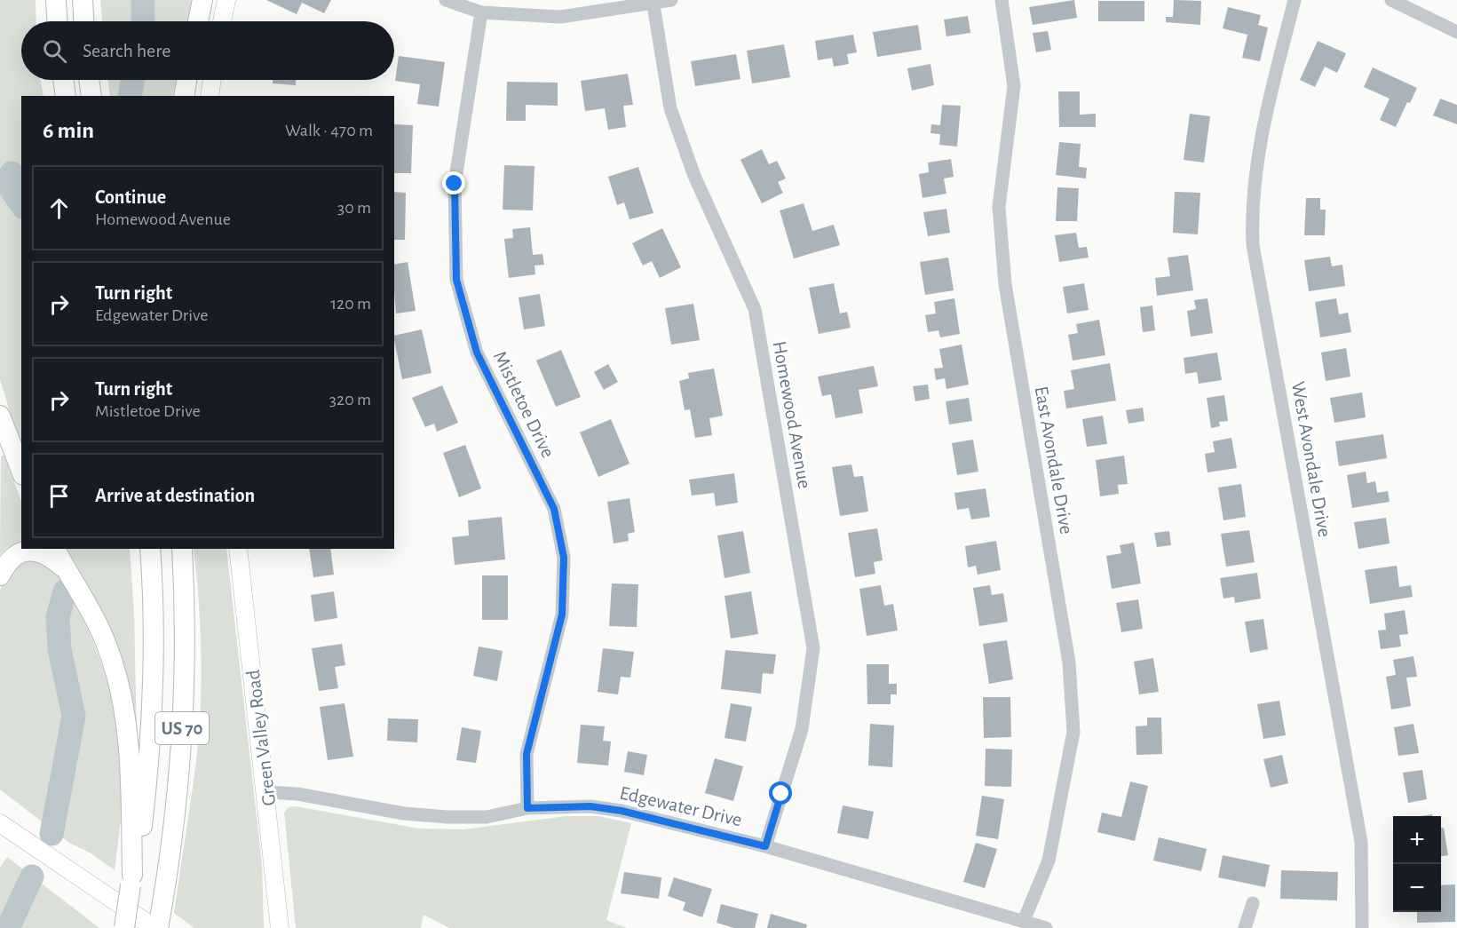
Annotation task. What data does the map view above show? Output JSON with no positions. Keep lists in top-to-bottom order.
{
  "streets": {
    "highway": ["US 70"],
    "main road": ["Green Valley Road"],
    "street": [
      "Mistletoe Drive",
      "Homewood Avenue",
      "West Avondale Drive",
      "East Avondale Drive",
      "Edgewater Drive"
    ]
  },
  "crossings": [
    ["Mistletoe Drive", "Edgewater Drive"],
    ["Homewood Avenue", "Edgewater Drive"],
    ["East Avondale Drive", "Edgewater Drive"],
    ["Green Valley Road", "Edgewater Drive"]
  ],
  "page": {
    "search": "Search here",
    "heading": ["6 min", "Walk · 470 m"],
    "list": [
      ["Continue", "Homewood Avenue", "30 m"],
      ["Turn right", "Edgewater Drive", "120 m"],
      ["Turn right", "Mistletoe Drive", "320 m"],
      "Arrive at destination"
    ],
    "map_buttons": ["+", "−"]
  }
}
